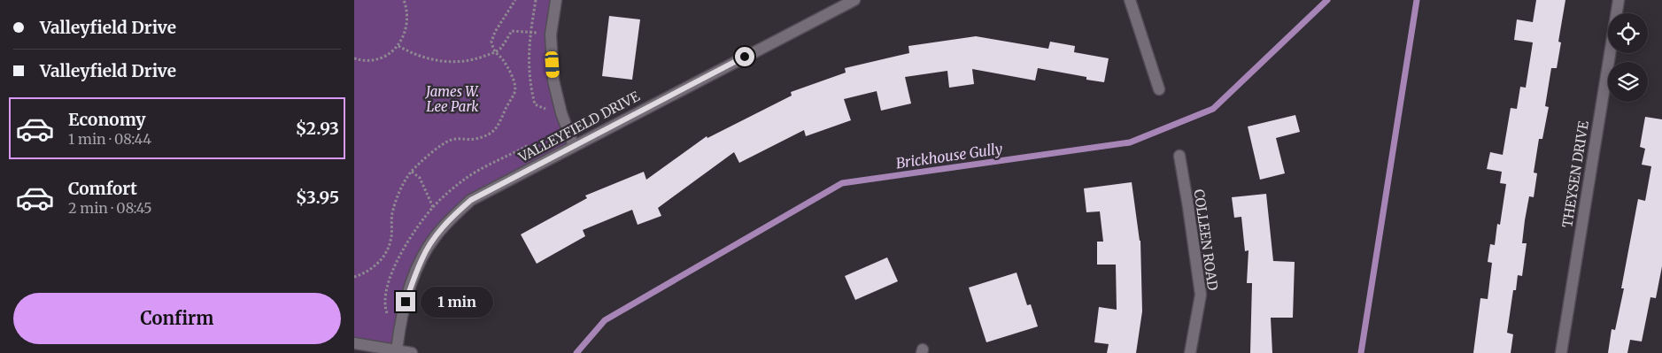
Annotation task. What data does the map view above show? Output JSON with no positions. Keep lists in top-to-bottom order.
{
  "streets": {
    "street": ["VALLEYFIELD DRIVE", "THEYSEN DRIVE", "COLLEEN ROAD"]
  },
  "water": ["Brickhouse Gully"],
  "parks": ["James W. Lee Park"],
  "page": {
    "banner": ["Valleyfield Drive", "Valleyfield Drive"],
    "list": [
      {
        "name": "Economy",
        "note": "1 min · 08:44",
        "value": "$2.93"
      },
      {
        "name": "Comfort",
        "note": "2 min · 08:45",
        "value": "$3.95"
      }
    ],
    "buttons": "Confirm",
    "bubble": "1 min"
  }
}
